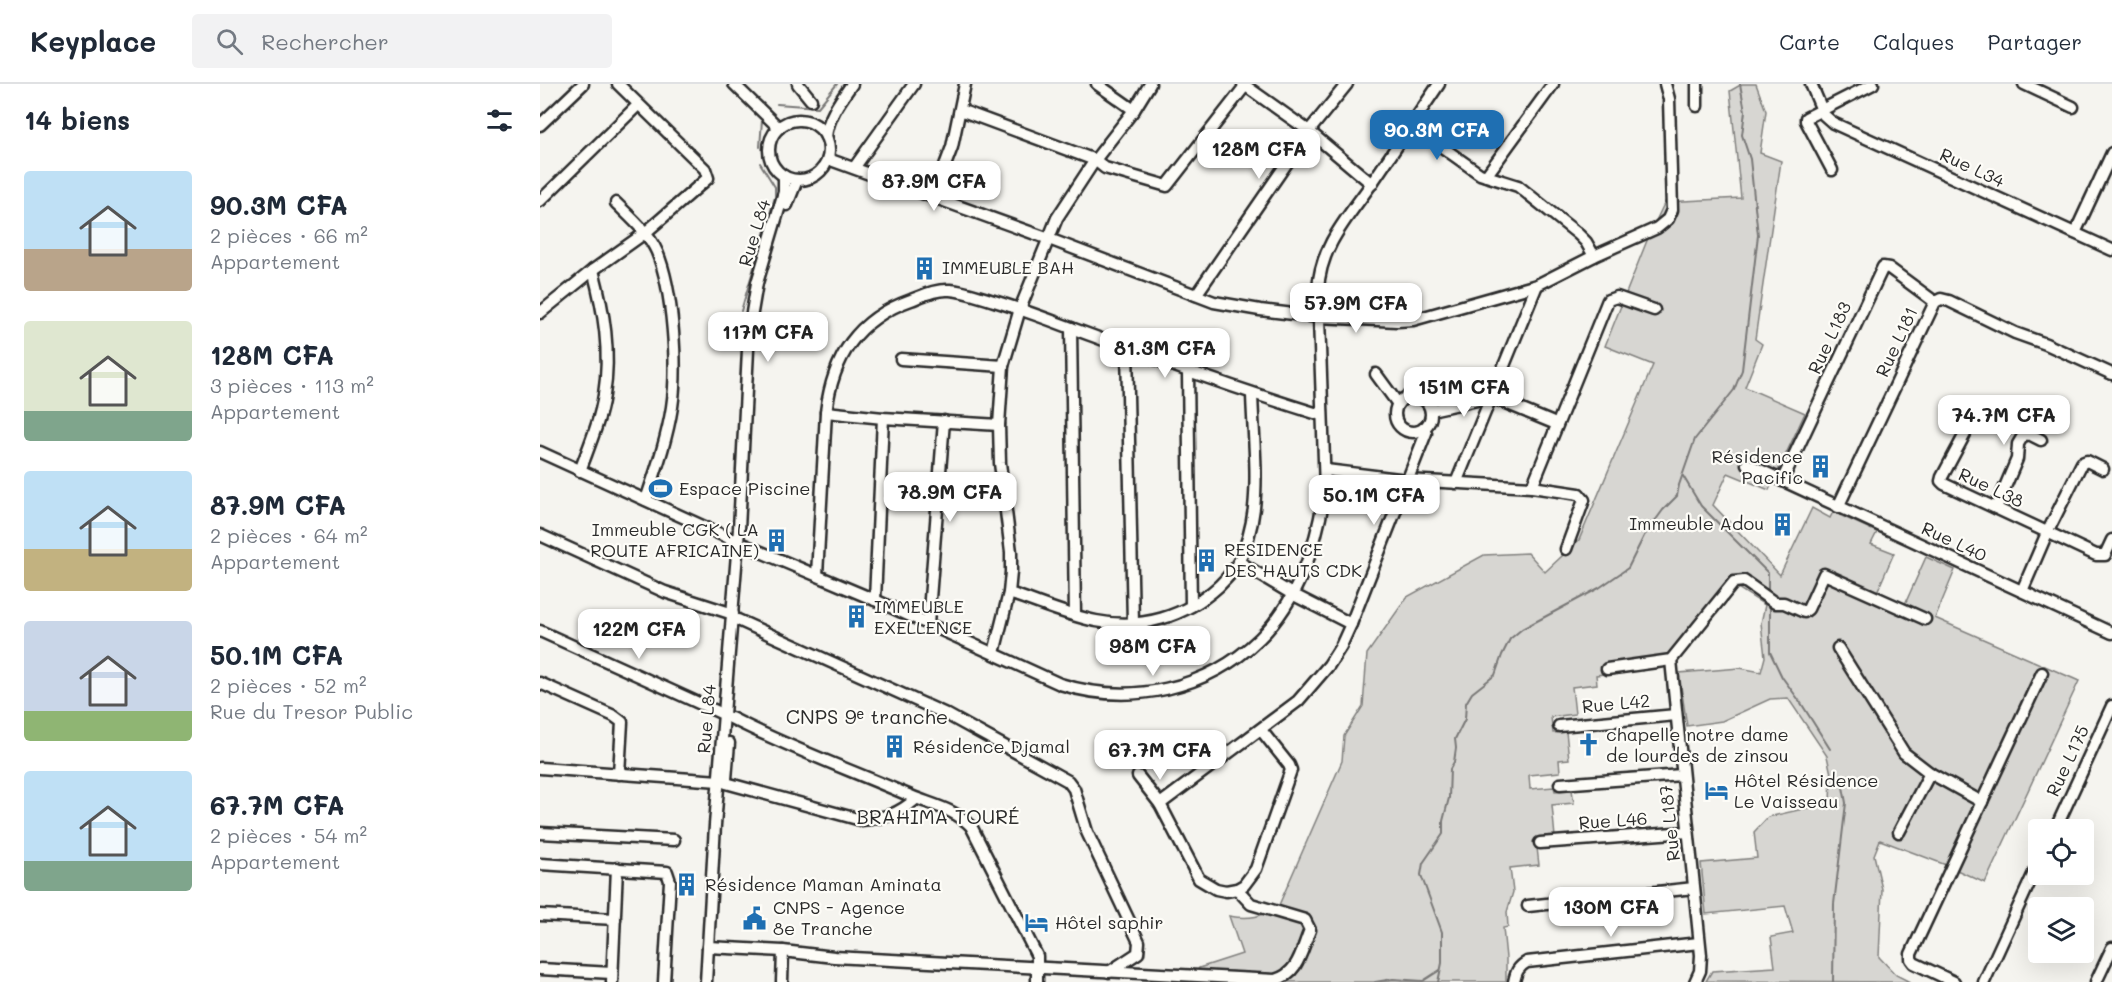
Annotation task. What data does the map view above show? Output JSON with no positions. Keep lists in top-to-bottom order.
{
  "streets": {
    "street": [
      "Rue L34",
      "Rue L84",
      "Rue L183",
      "Rue L181",
      "Rue L38",
      "Rue L40",
      "Rue L42",
      "Rue L175",
      "Rue L46",
      "Rue L187"
    ]
  },
  "crossings": [
    ["Rue L183", "Rue L181"],
    ["Rue L183", "Rue L40"],
    ["Rue L181", "Rue L40"],
    ["Rue L42", "Rue L187"],
    ["Rue L46", "Rue L187"]
  ],
  "districts": ["CNPS 9ᵉ tranche", "BRAHIMA TOURÉ"],
  "places": {
    "building": [
      "IMMEUBLE BAH",
      "Résidence Pacific",
      "Immeuble Adou",
      "Immeuble CGK ( LA ROUTE AFRICAINE)",
      "RESIDENCE DES HAUTS CDK",
      "IMMEUBLE EXELLENCE",
      "Résidence Djamal",
      "Résidence Maman Aminata"
    ],
    "sports": ["Espace Piscine"],
    "church": ["chapelle notre dame de lourdes de zinsou"],
    "hotel": ["Hôtel Résidence Le Vaisseau", "Hôtel saphir"],
    "public building": ["CNPS - Agence 8e Tranche"]
  },
  "page": {
    "header": "Keyplace",
    "search": "Rechercher",
    "nav": ["Carte", "Calques", "Partager"],
    "heading": "14 biens",
    "price": [
      "90.3M CFA",
      "128M CFA",
      "87.9M CFA",
      "57.9M CFA",
      "117M CFA",
      "81.3M CFA",
      "151M CFA",
      "74.7M CFA",
      "78.9M CFA",
      "50.1M CFA",
      "122M CFA",
      "98M CFA",
      "67.7M CFA",
      "130M CFA"
    ],
    "list": [
      {
        "name": "90.3M CFA",
        "note": "2 pièces · 66 m² · Appartement"
      },
      {
        "name": "128M CFA",
        "note": "3 pièces · 113 m² · Appartement"
      },
      {
        "name": "87.9M CFA",
        "note": "2 pièces · 64 m² · Appartement"
      },
      {
        "name": "50.1M CFA",
        "note": "2 pièces · 52 m² · Rue du Tresor Public"
      },
      {
        "name": "67.7M CFA",
        "note": "2 pièces · 54 m² · Appartement"
      }
    ]
  }
}
